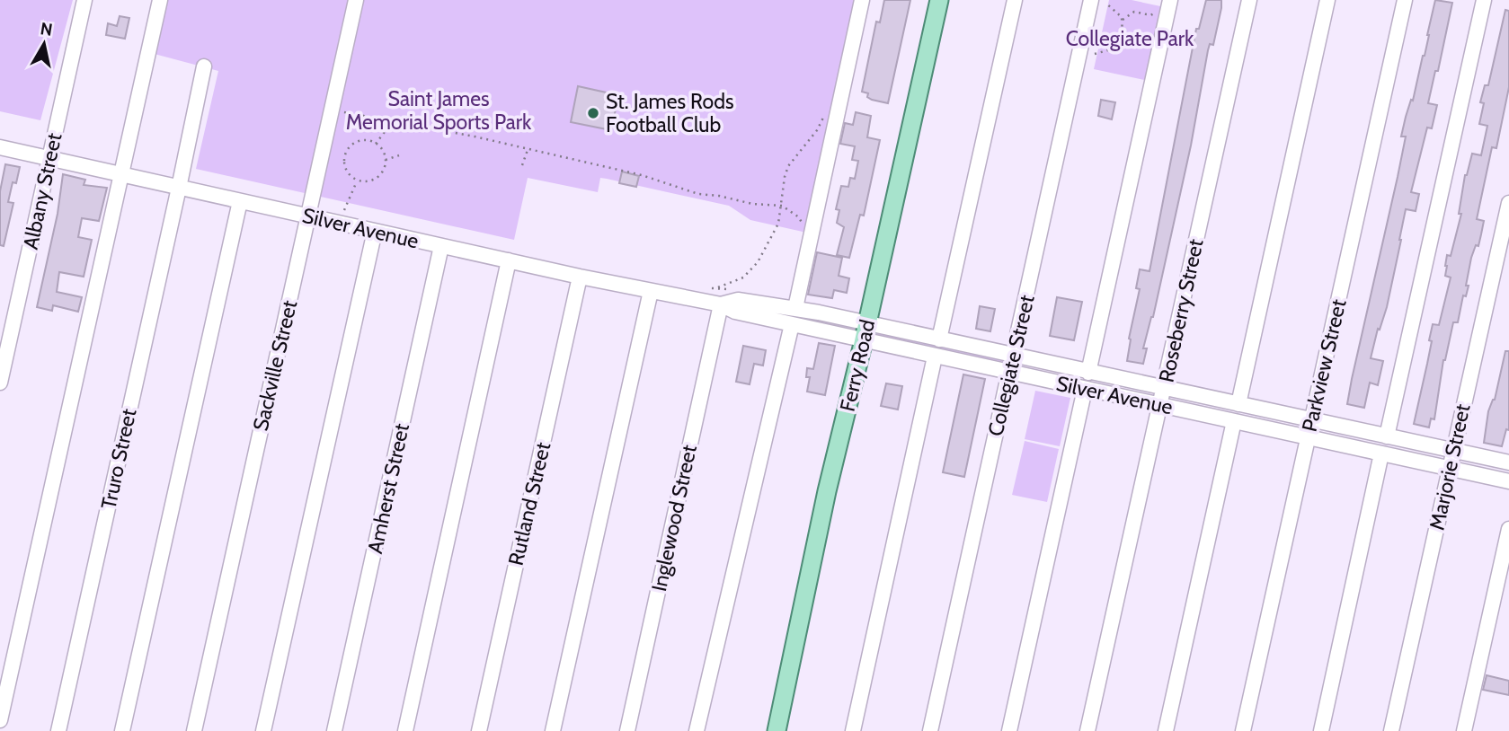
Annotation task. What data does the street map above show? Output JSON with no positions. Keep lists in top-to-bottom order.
{
  "streets": {
    "main road": ["Ferry Road"],
    "street": [
      "Albany Street",
      "Silver Avenue",
      "Roseberry Street",
      "Sackville Street",
      "Collegiate Street",
      "Parkview Street",
      "Truro Street",
      "Marjorie Street",
      "Amherst Street",
      "Rutland Street",
      "Inglewood Street"
    ]
  },
  "crossings": [
    ["Albany Street", "Silver Avenue"],
    ["Silver Avenue", "Roseberry Street"],
    ["Silver Avenue", "Sackville Street"],
    ["Silver Avenue", "Ferry Road"],
    ["Silver Avenue", "Collegiate Street"],
    ["Silver Avenue", "Parkview Street"],
    ["Silver Avenue", "Truro Street"],
    ["Silver Avenue", "Marjorie Street"],
    ["Silver Avenue", "Amherst Street"],
    ["Silver Avenue", "Rutland Street"],
    ["Silver Avenue", "Inglewood Street"]
  ],
  "parks": ["Collegiate Park", "Saint James Memorial Sports Park"],
  "places": ["St. James Rods Football Club"],
  "north": "top"
}
